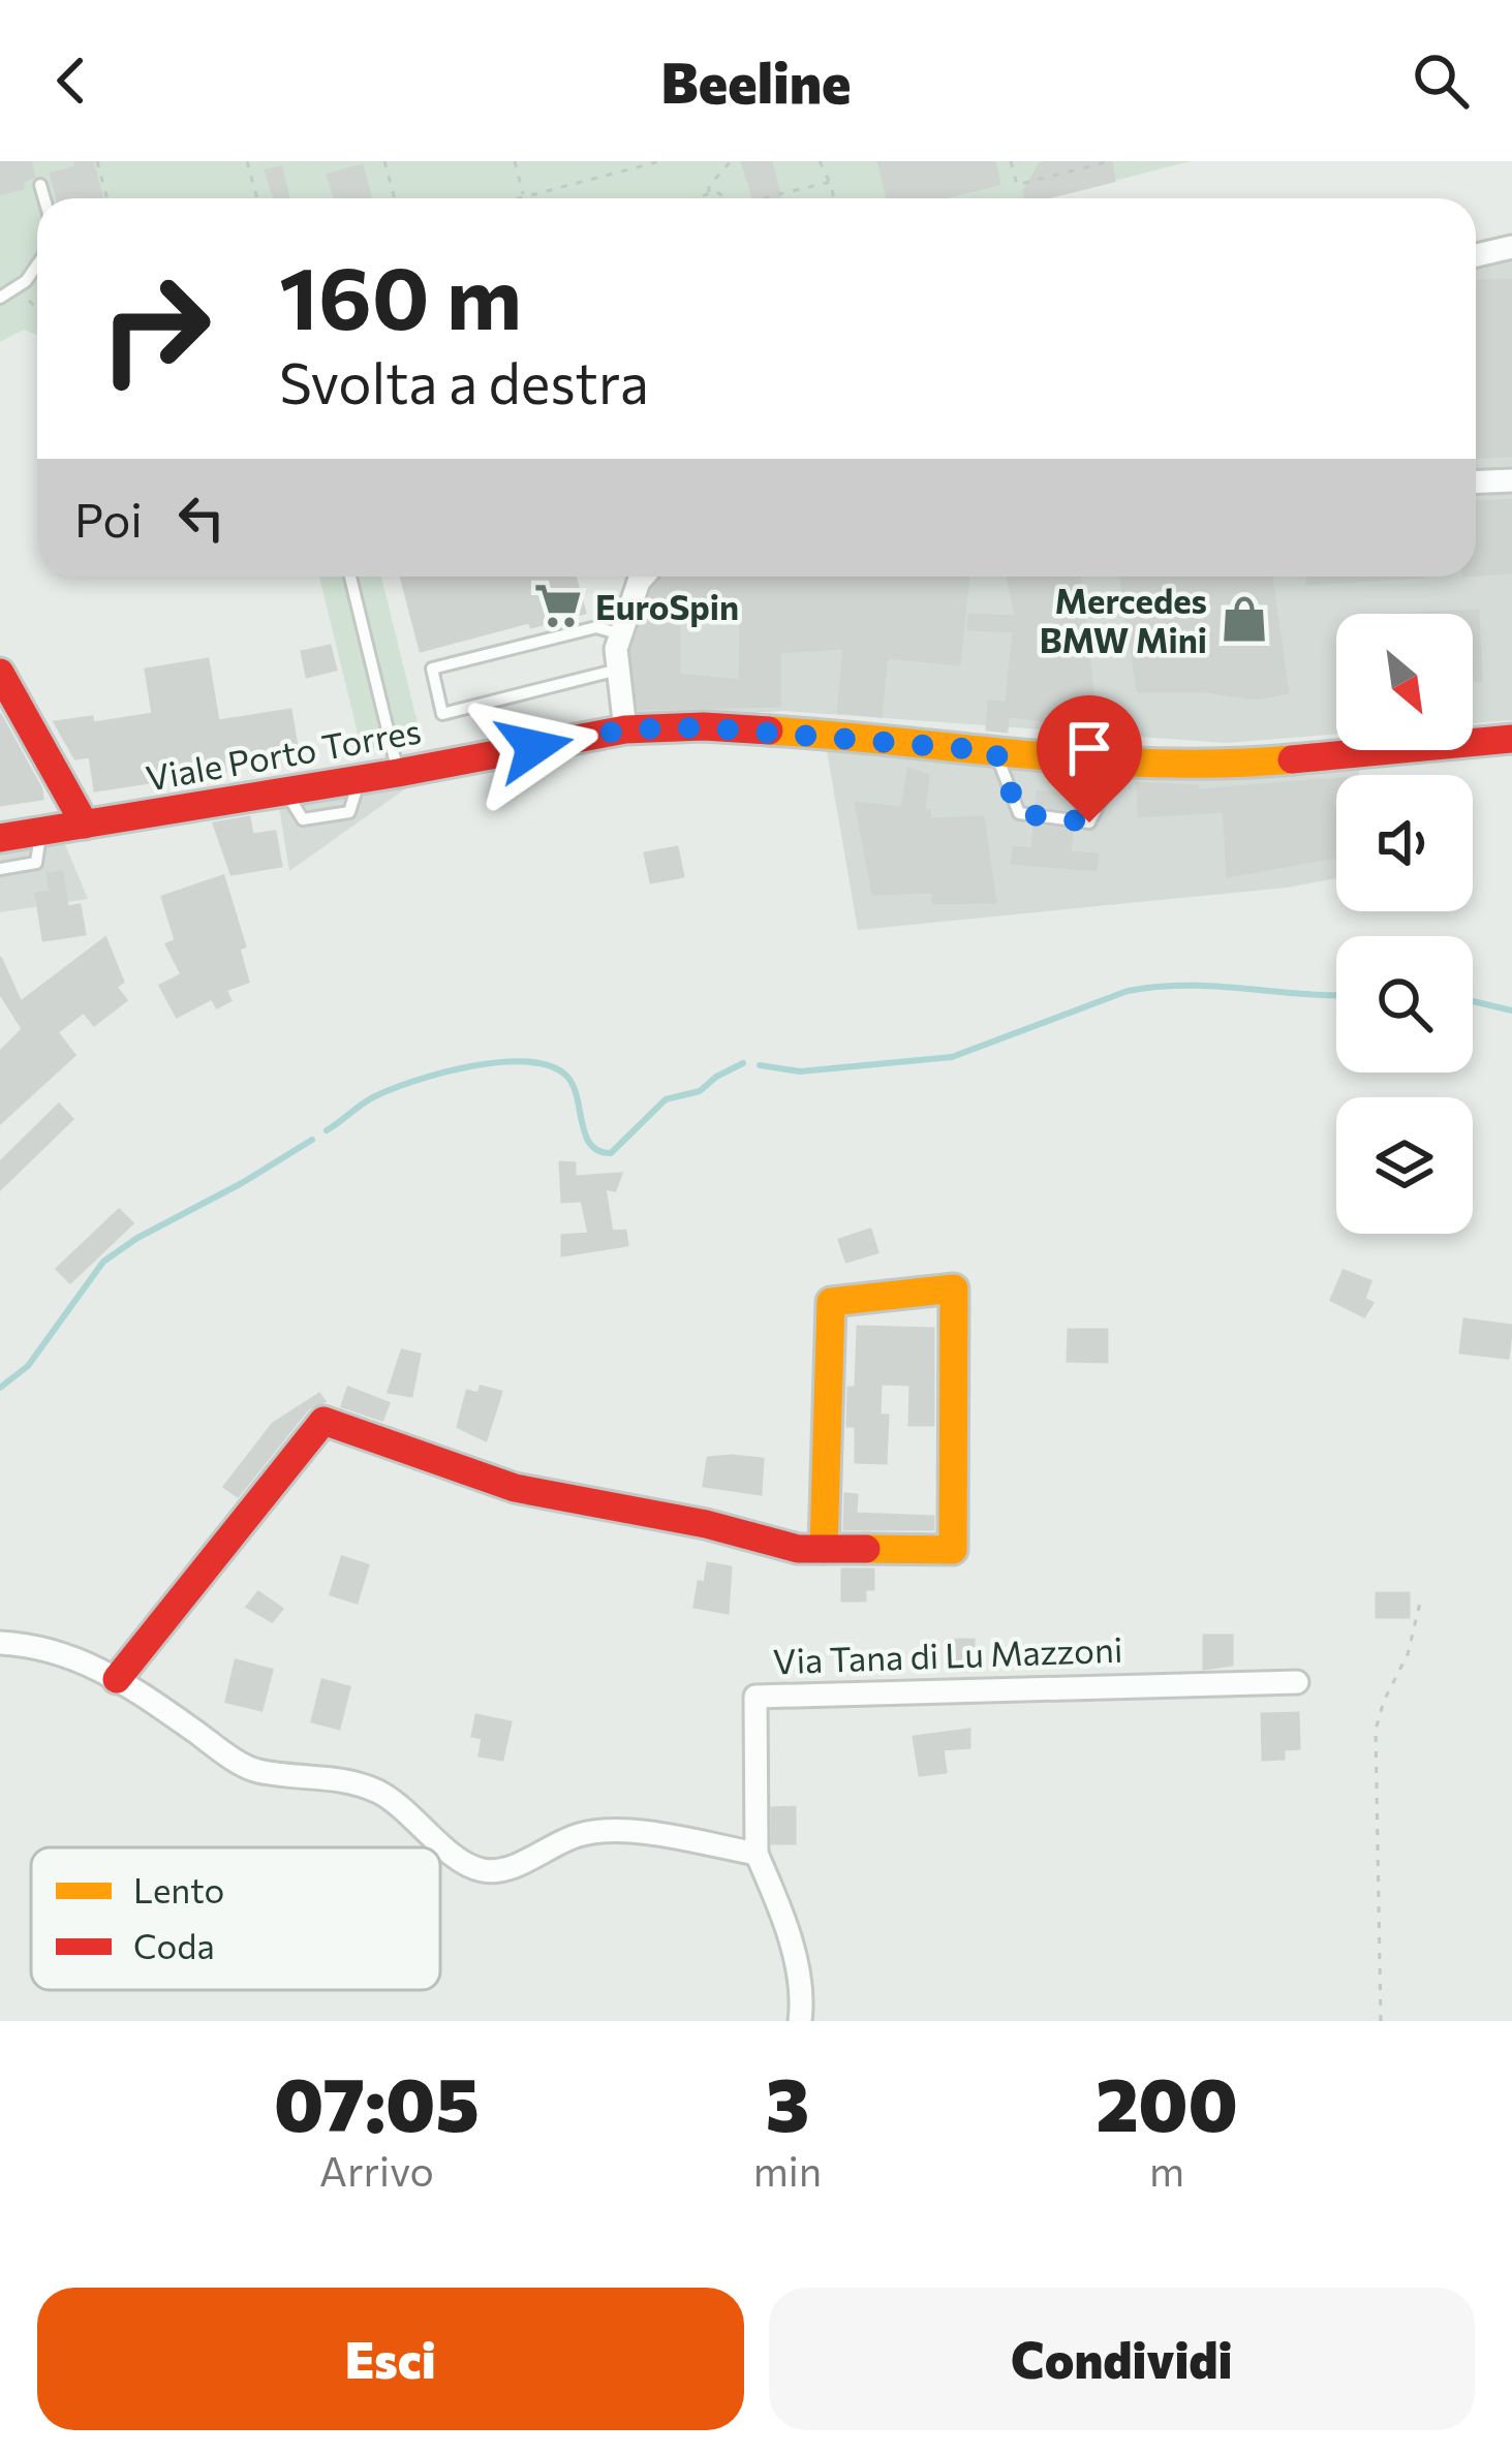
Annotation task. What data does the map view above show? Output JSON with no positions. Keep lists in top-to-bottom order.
{
  "streets": {
    "main road": ["Viale Porto Torres"],
    "street": ["Via Tana di Lu Mazzoni"]
  },
  "places": {
    "supermarket": ["EuroSpin"],
    "shop": ["Mercedes BMW Mini"]
  },
  "legend": ["Lento", "Coda"],
  "north": "bottom right",
  "page": {
    "header": "Beeline",
    "turn": ["160 m", "Svolta a destra"],
    "then": "Poi",
    "eta": [
      "07:05",
      "Arrivo",
      "3",
      "min",
      "200",
      "m"
    ],
    "buttons": ["Esci", "Condividi"]
  }
}
